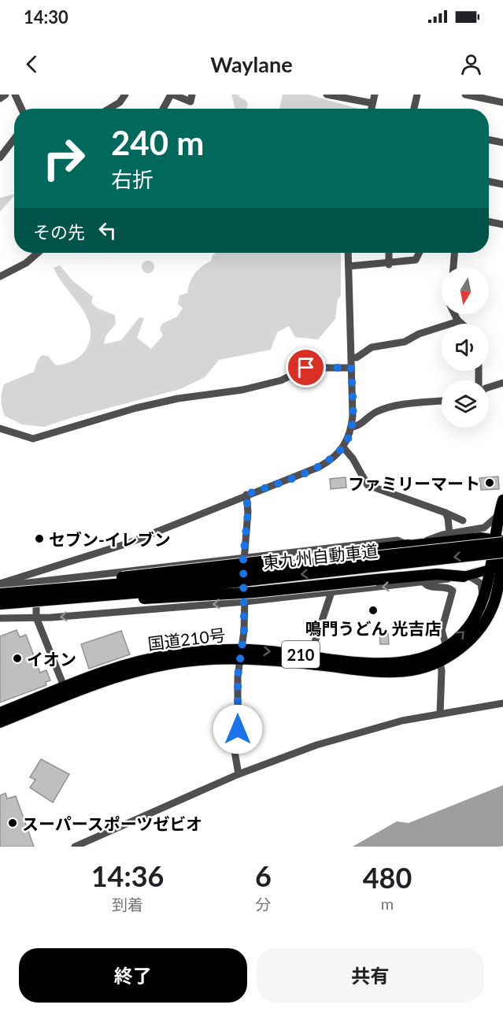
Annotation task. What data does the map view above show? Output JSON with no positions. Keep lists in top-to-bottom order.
{
  "streets": {
    "highway": ["東九州自動車道", "国道210号", "210"]
  },
  "crossings": [
    ["東九州自動車道", "国道210号"]
  ],
  "places": [
    "ファミリーマート",
    "セブン-イレブン",
    "鳴門うどん 光吉店",
    "イオン",
    "スーパースポーツゼビオ"
  ],
  "north": "bottom",
  "page": {
    "status": "14:30",
    "header": "Waylane",
    "turn": ["240 m", "右折"],
    "then": "その先",
    "eta": [
      "14:36",
      "到着",
      "6",
      "分",
      "480",
      "m"
    ],
    "buttons": ["終了", "共有"]
  }
}
